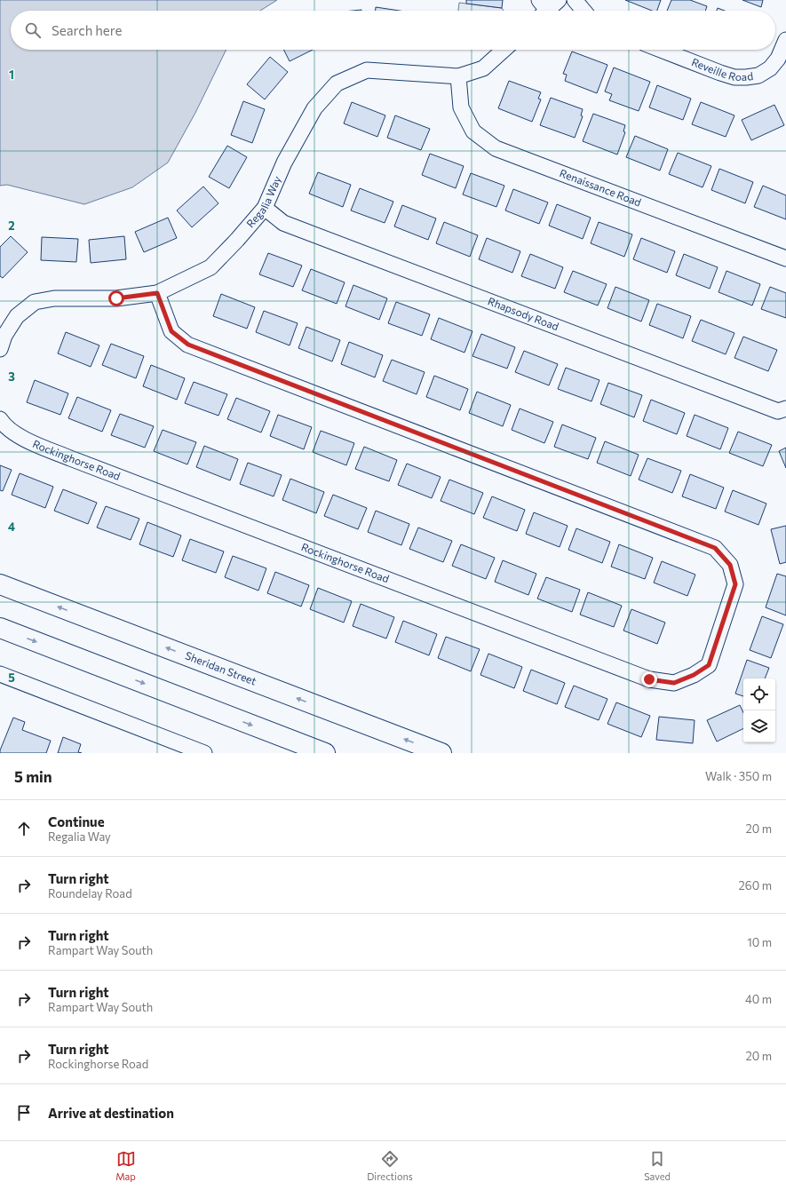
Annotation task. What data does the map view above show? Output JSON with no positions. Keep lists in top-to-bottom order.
{
  "streets": {
    "main road": ["Sheridan Street"],
    "street": [
      "Reveille Road",
      "Renaissance Road",
      "Regalia Way",
      "Rhapsody Road",
      "Rockinghorse Road"
    ]
  },
  "crossings": [
    ["Renaissance Road", "Regalia Way"],
    ["Regalia Way", "Rhapsody Road"],
    ["Regalia Way", "Rockinghorse Road"]
  ],
  "page": {
    "search": "Search here",
    "heading": ["5 min", "Walk · 350 m"],
    "list": [
      ["Continue", "Regalia Way", "20 m"],
      ["Turn right", "Roundelay Road", "260 m"],
      ["Turn right", "Rampart Way South", "10 m"],
      ["Turn right", "Rampart Way South", "40 m"],
      ["Turn right", "Rockinghorse Road", "20 m"],
      "Arrive at destination"
    ],
    "nav": ["Map", "Directions", "Saved"]
  },
  "grid": {
    "rows": [
      "1",
      "2",
      "3",
      "4",
      "5"
    ]
  }
}
